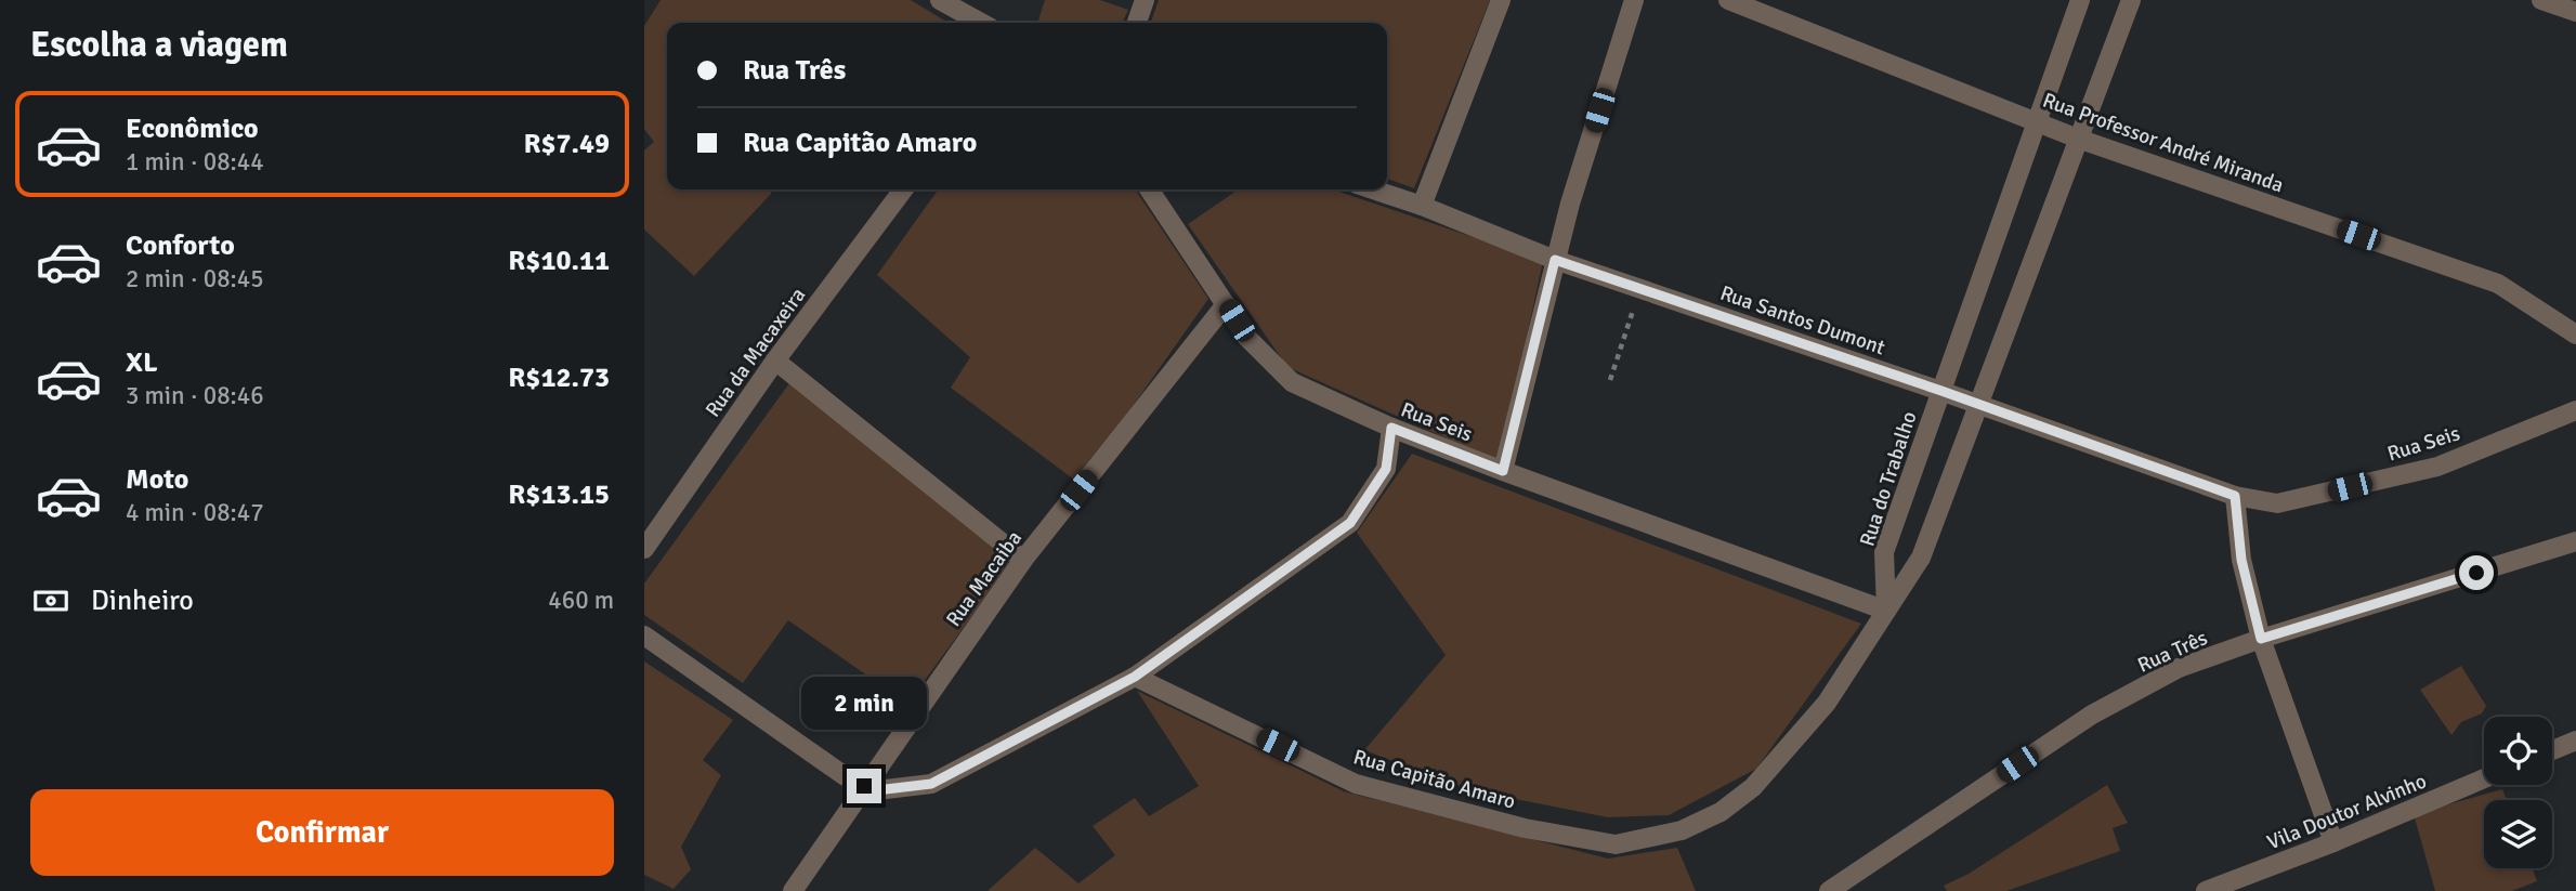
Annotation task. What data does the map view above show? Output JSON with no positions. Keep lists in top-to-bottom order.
{
  "streets": {
    "street": [
      "Rua Professor André Miranda",
      "Rua Santos Dumont",
      "Rua da Macaxeira",
      "Rua Seis",
      "Rua do Trabalho",
      "Rua Macaiba",
      "Rua Três",
      "Rua Capitão Amaro",
      "Vila Doutor Alvinho"
    ]
  },
  "crossings": [
    ["Rua Professor André Miranda", "Rua do Trabalho"],
    ["Rua Santos Dumont", "Rua Seis"],
    ["Rua Santos Dumont", "Rua do Trabalho"],
    ["Rua Seis", "Rua do Trabalho"],
    ["Rua Seis", "Rua Macaiba"],
    ["Rua Seis", "Rua Capitão Amaro"],
    ["Rua do Trabalho", "Rua Capitão Amaro"]
  ],
  "page": {
    "heading": "Escolha a viagem",
    "banner": ["Rua Três", "Rua Capitão Amaro"],
    "list": [
      {
        "name": "Econômico",
        "note": "1 min · 08:44",
        "value": "R$7.49"
      },
      {
        "name": "Conforto",
        "note": "2 min · 08:45",
        "value": "R$10.11"
      },
      {
        "name": "XL",
        "note": "3 min · 08:46",
        "value": "R$12.73"
      },
      {
        "name": "Moto",
        "note": "4 min · 08:47",
        "value": "R$13.15"
      }
    ],
    "pay": ["Dinheiro", "460 m"],
    "bubble": "2 min",
    "buttons": "Confirmar"
  }
}
